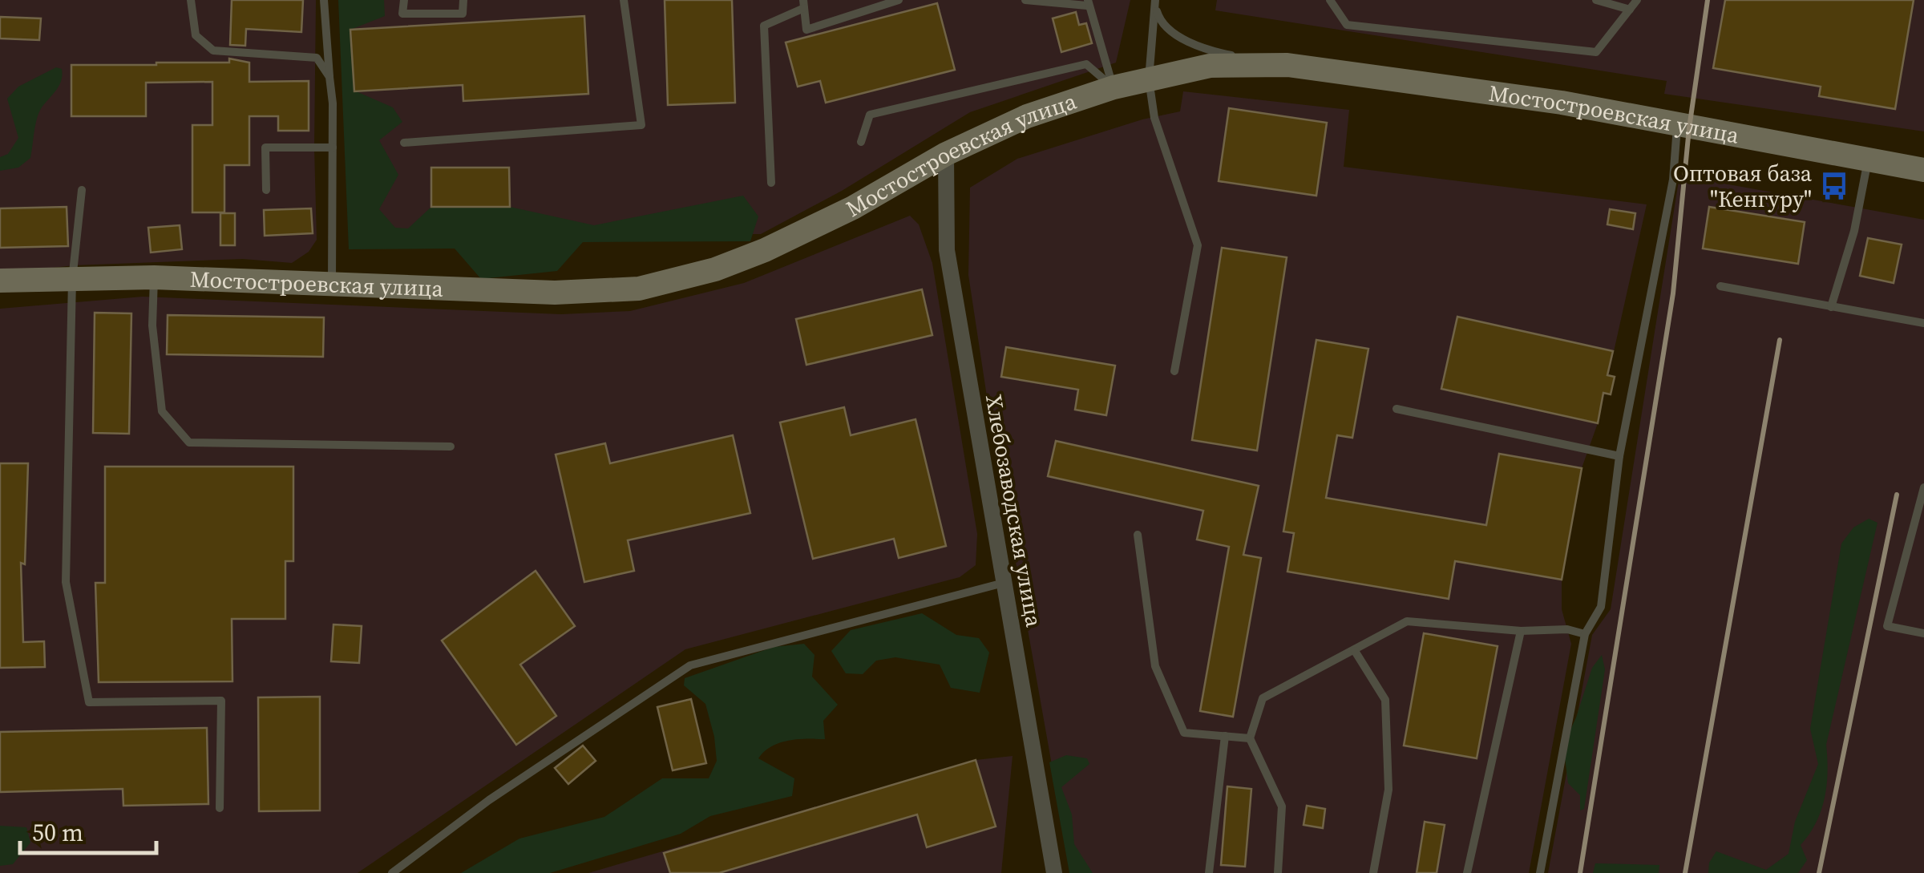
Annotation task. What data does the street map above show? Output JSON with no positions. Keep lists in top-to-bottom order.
{
  "streets": {
    "main road": ["Мостостроевская улица"],
    "street": ["Хлебозаводская улица"]
  },
  "crossings": [
    ["Мостостроевская улица", "Хлебозаводская улица"]
  ],
  "places": {
    "bus stop": ["Оптовая база \"Кенгуру\""]
  },
  "scale_bar": "50 m"
}
